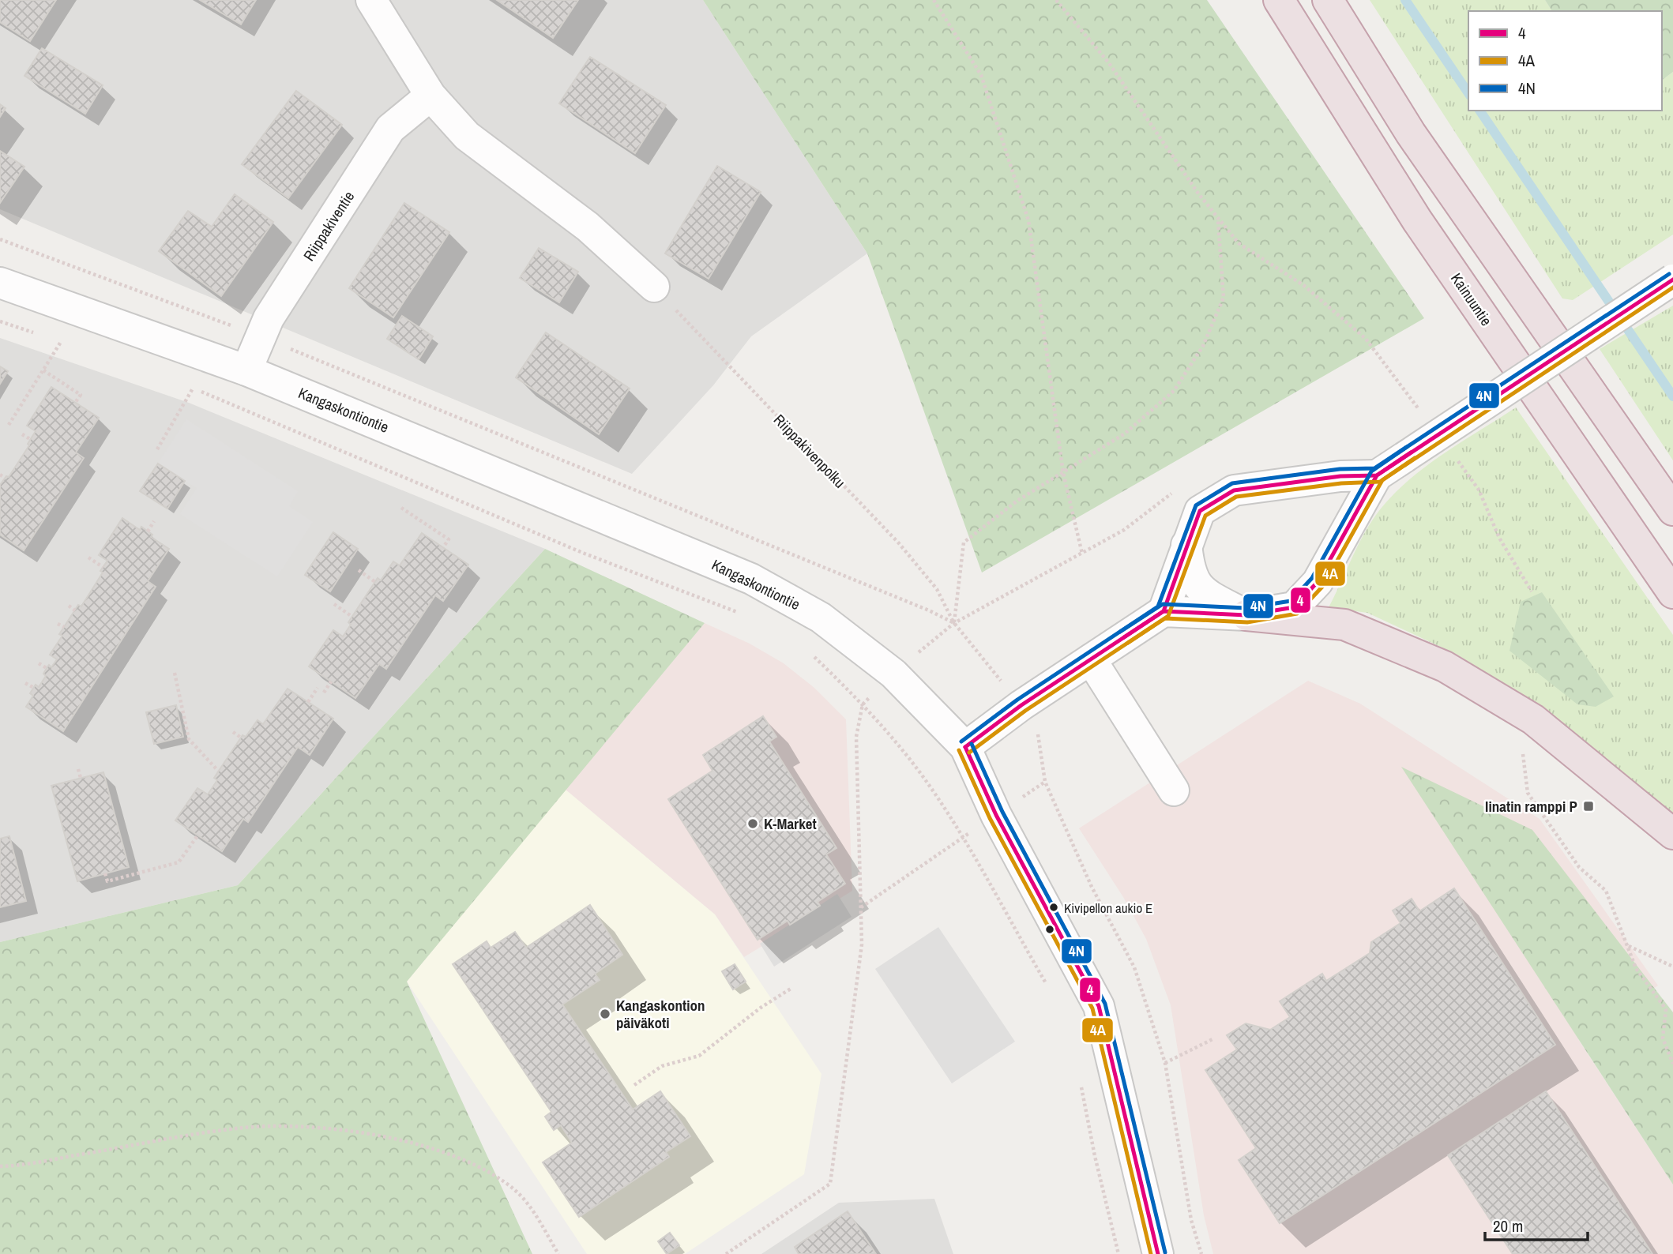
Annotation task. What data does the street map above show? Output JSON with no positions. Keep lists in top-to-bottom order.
{
  "streets": {
    "highway": ["Kainuuntie"],
    "street": ["Riippakiventie", "Kangaskontiontie"],
    "path": ["Riippakivenpolku"]
  },
  "crossings": [
    ["Riippakiventie", "Kangaskontiontie"]
  ],
  "places": {
    "transit": ["Iinatin ramppi P"],
    "other": ["K-Market", "Kivipellon aukio E", "Kangaskontion päiväkoti"]
  },
  "lines": ["transit line 4N", "transit line 4", "transit line 4A"],
  "legend": ["4", "4A", "4N"],
  "scale_bar": "20 m"
}
